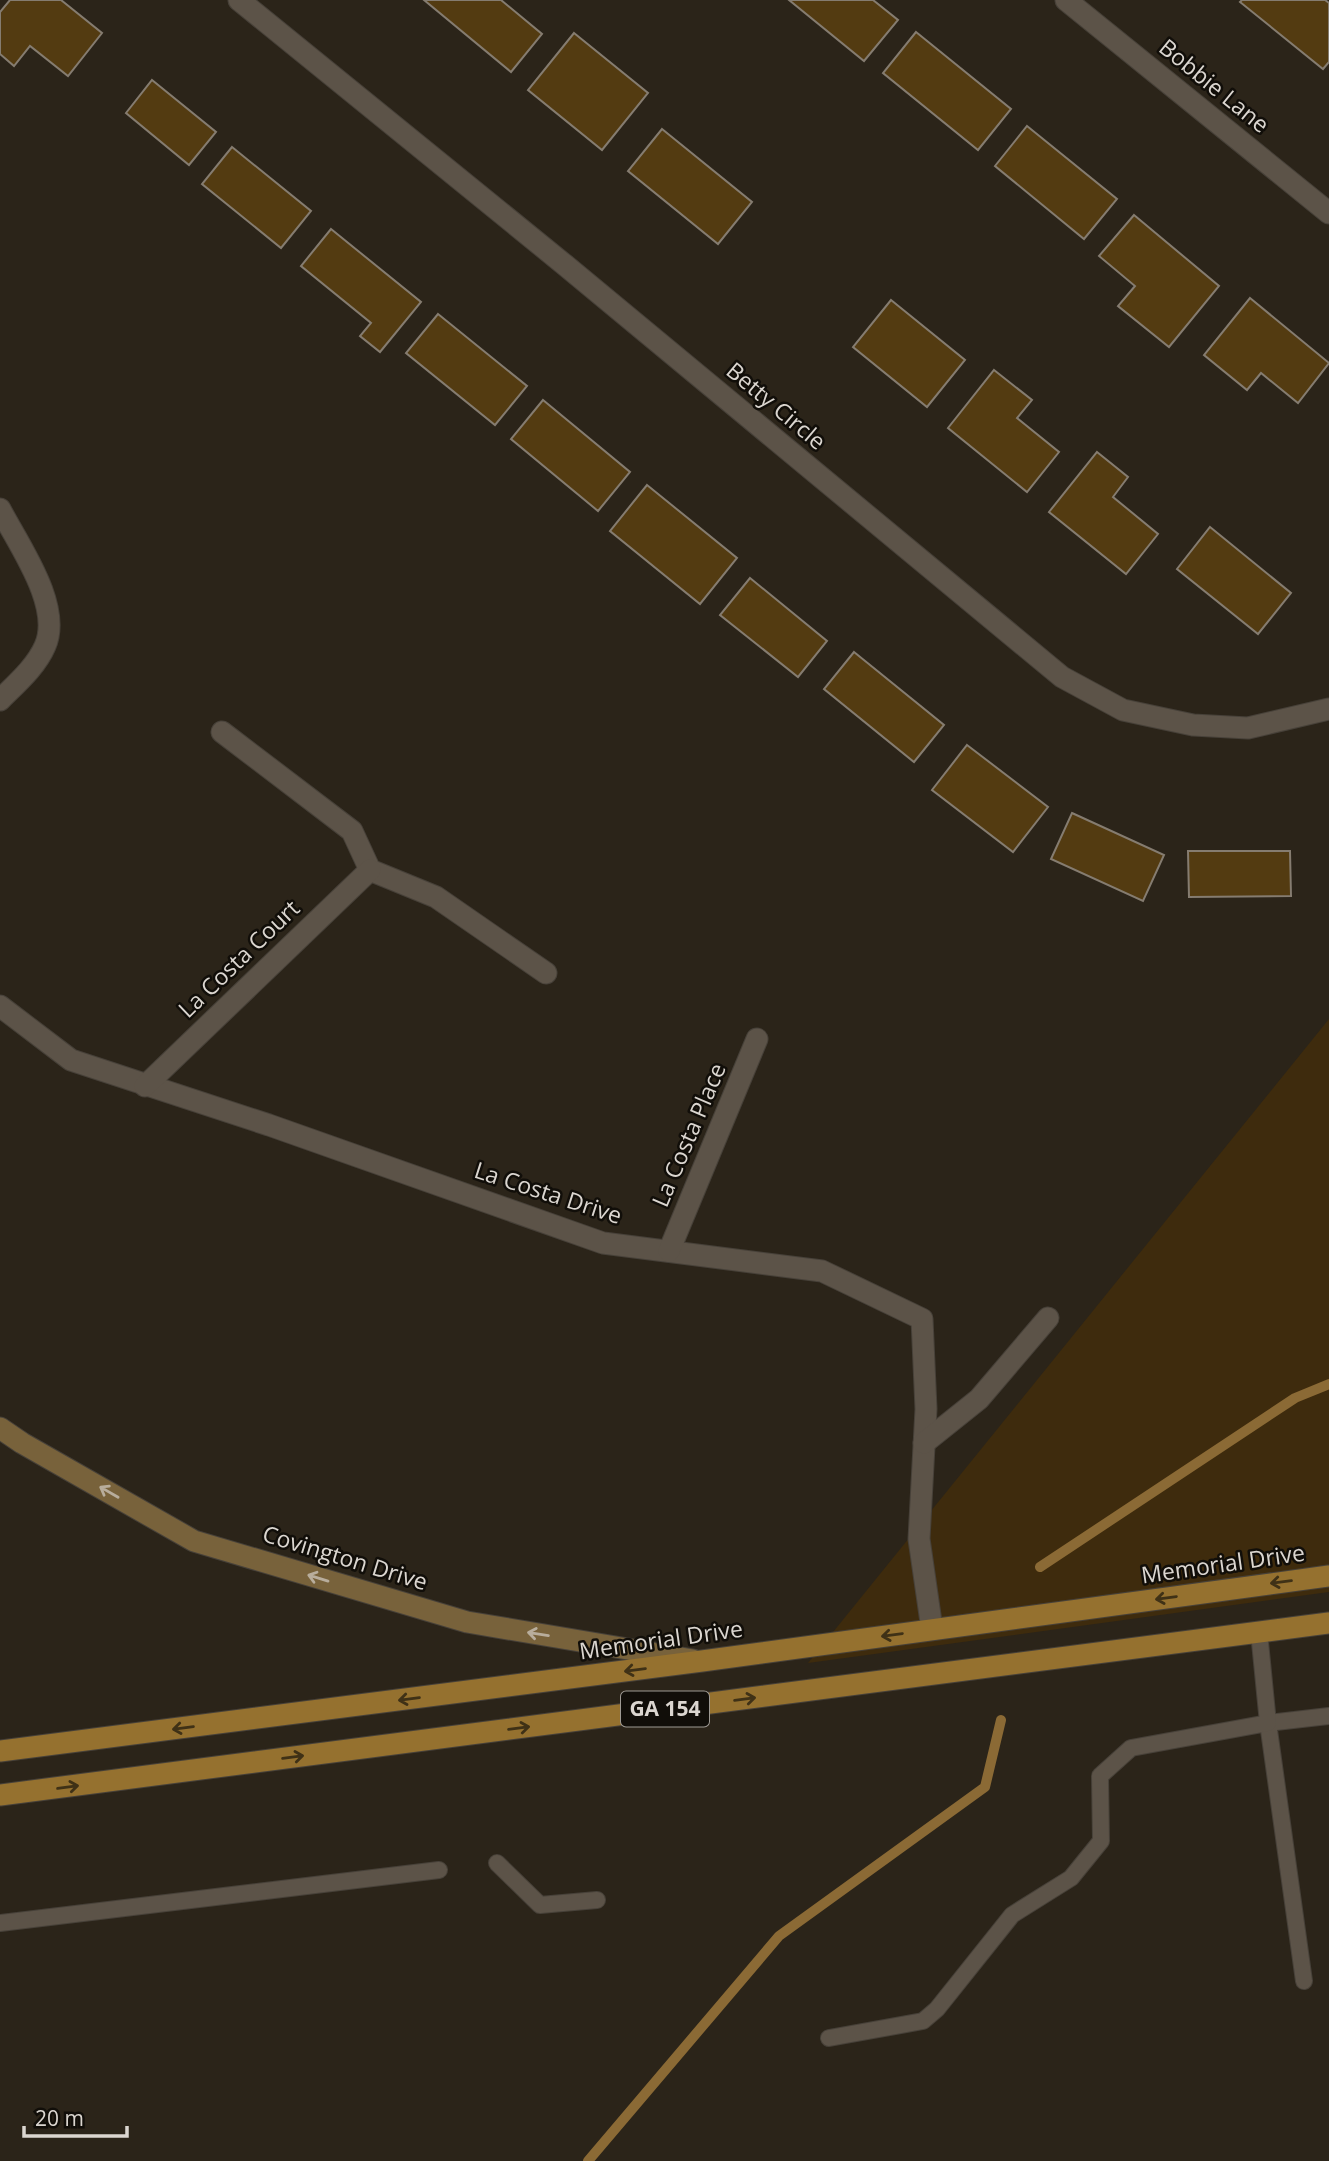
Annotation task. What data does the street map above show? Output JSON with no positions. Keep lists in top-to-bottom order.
{
  "streets": {
    "main road": ["Memorial Drive", "GA 154"],
    "street": [
      "Bobbie Lane",
      "Betty Circle",
      "La Costa Court",
      "La Costa Place",
      "La Costa Drive",
      "Covington Drive"
    ]
  },
  "crossings": [
    ["La Costa Court", "La Costa Drive"],
    ["La Costa Place", "La Costa Drive"],
    ["La Costa Drive", "Memorial Drive"],
    ["Covington Drive", "Memorial Drive"]
  ],
  "one_way": ["Covington Drive"],
  "scale_bar": "20 m"
}
